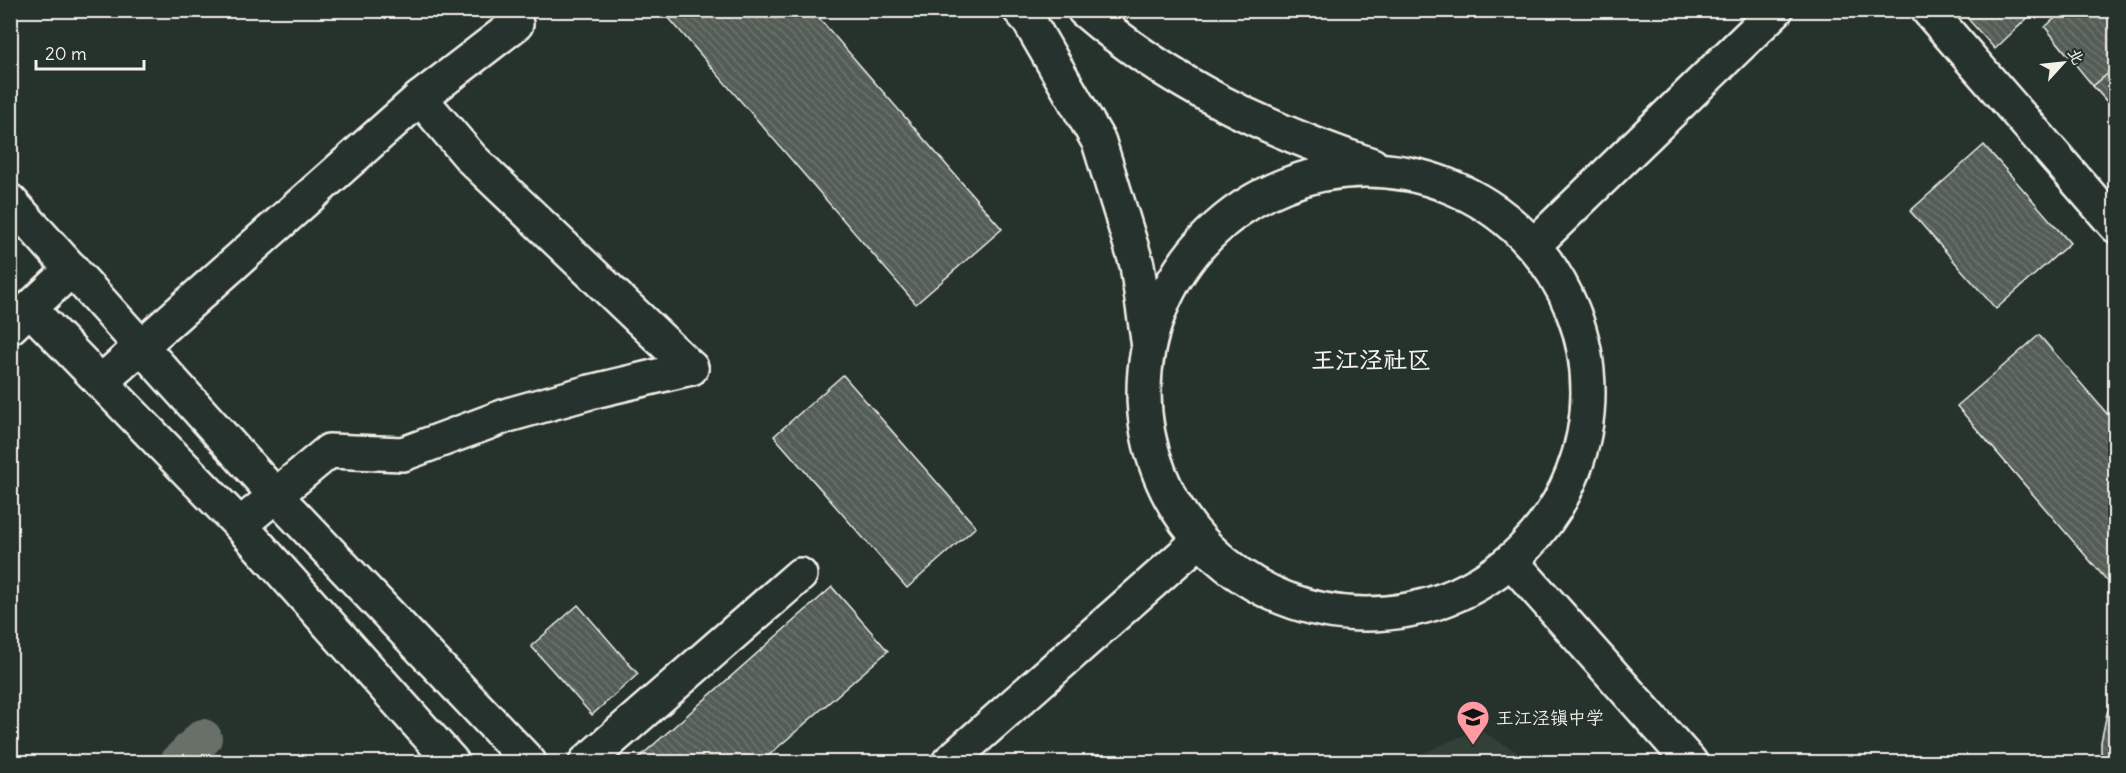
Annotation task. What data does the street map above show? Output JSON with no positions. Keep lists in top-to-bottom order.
{
  "districts": ["王江泾社区"],
  "places": {
    "school or university": ["王江泾镇中学"]
  },
  "scale_bar": "20 m",
  "north": "top right"
}
